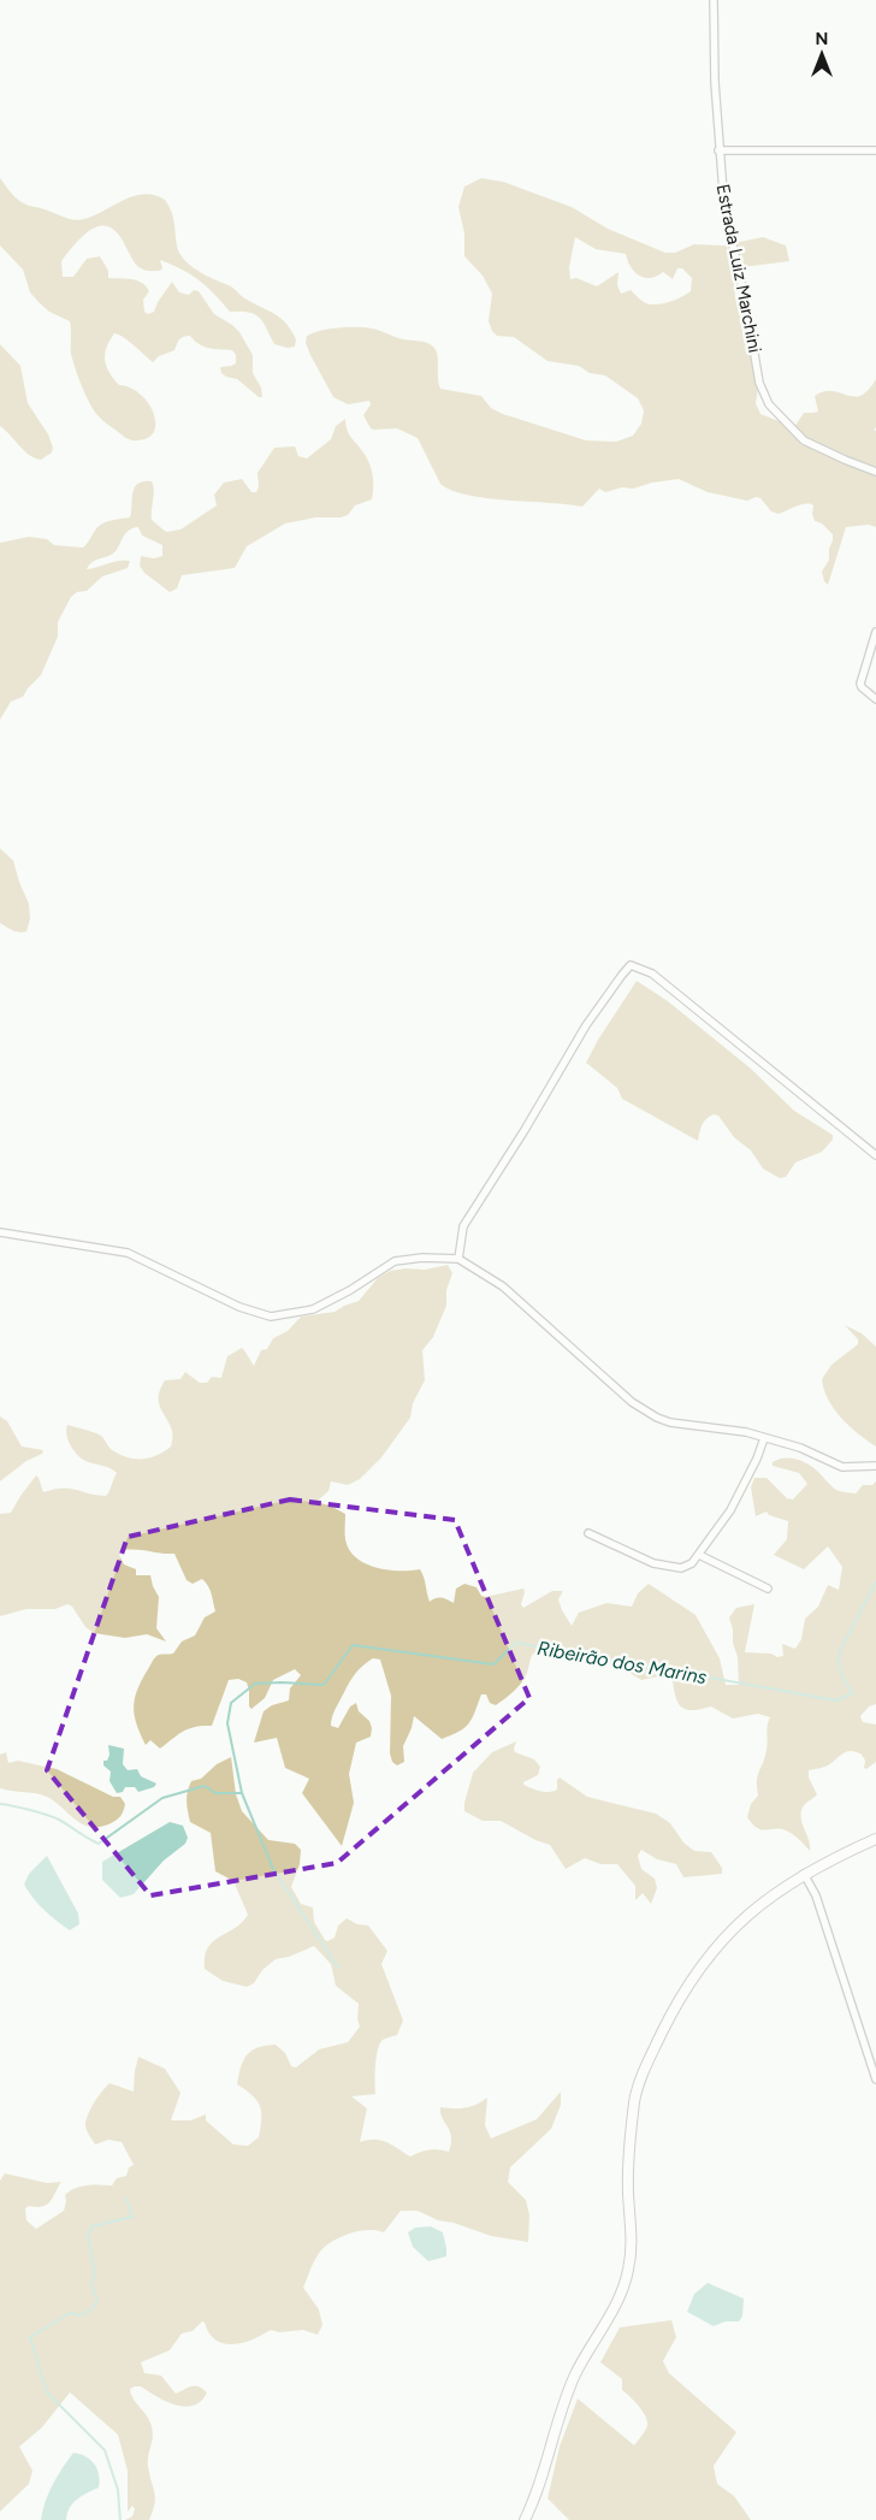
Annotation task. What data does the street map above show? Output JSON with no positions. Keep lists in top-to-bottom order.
{
  "streets": {
    "street": ["Estrada Luiz Marchini"]
  },
  "water": ["Ribeirão dos Marins"],
  "north": "top"
}
